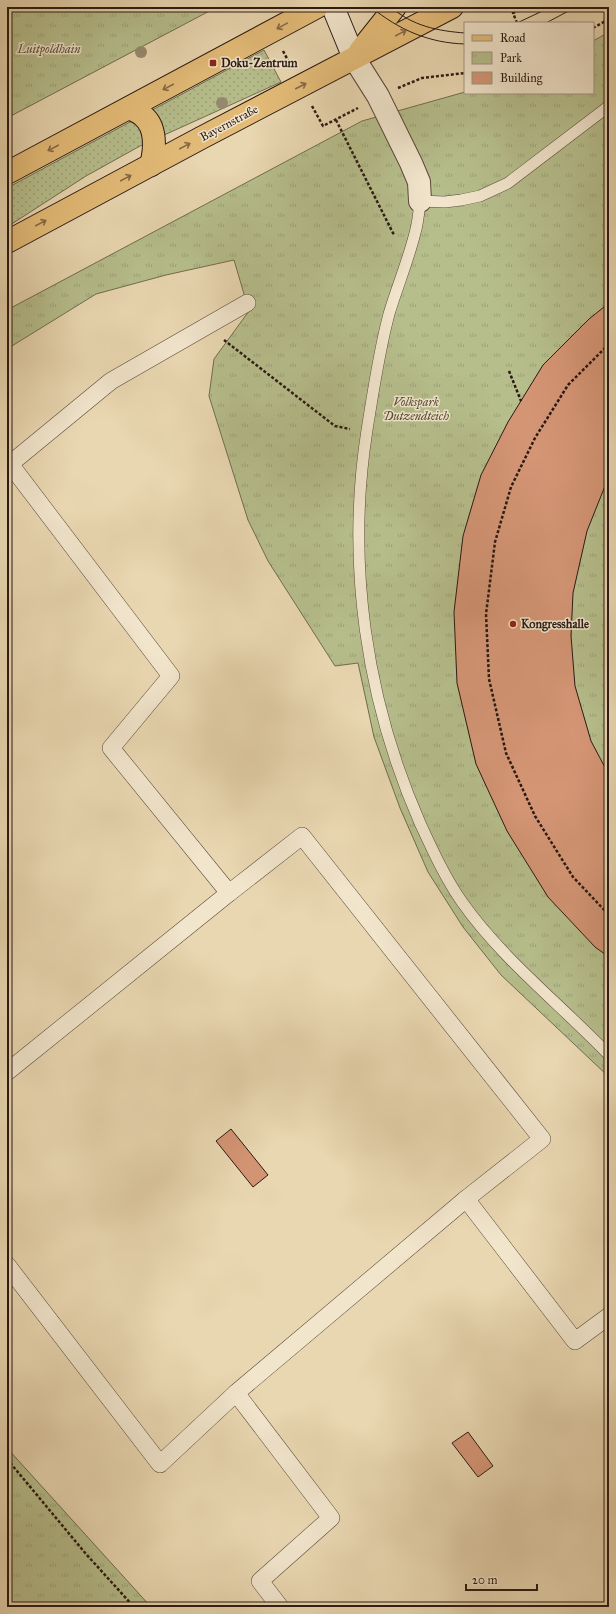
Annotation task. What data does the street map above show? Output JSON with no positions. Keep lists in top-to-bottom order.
{
  "streets": {
    "main road": ["Bayernstraße"]
  },
  "parks": ["Luitpoldhain", "Volkspark Dutzendteich"],
  "places": {
    "transit": ["Doku-Zentrum"],
    "other": ["Kongresshalle"]
  },
  "legend": ["Road", "Park", "Building"],
  "scale_bar": "20 m"
}
